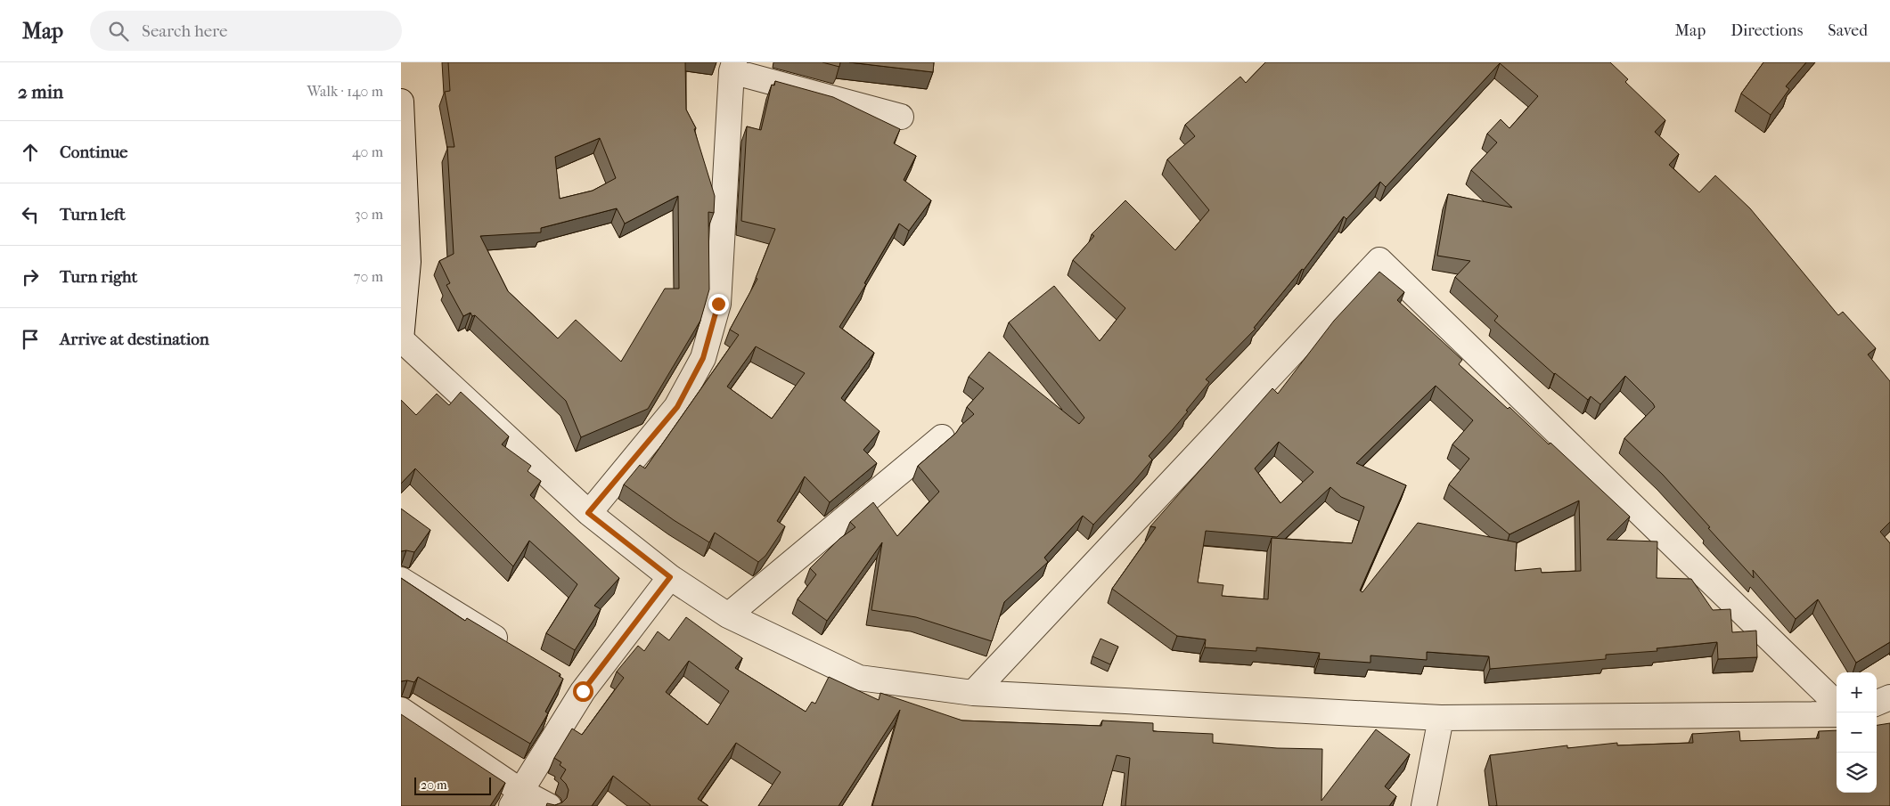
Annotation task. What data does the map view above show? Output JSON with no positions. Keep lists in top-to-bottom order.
{
  "scale_bar": "20 m",
  "page": {
    "header": "Map",
    "search": "Search here",
    "nav": ["Map", "Directions", "Saved"],
    "heading": ["2 min", "Walk · 140 m"],
    "list": [
      ["Continue", "40 m"],
      ["Turn left", "30 m"],
      ["Turn right", "70 m"],
      "Arrive at destination"
    ],
    "map_buttons": ["+", "−"],
    "scale": "20 m"
  }
}
